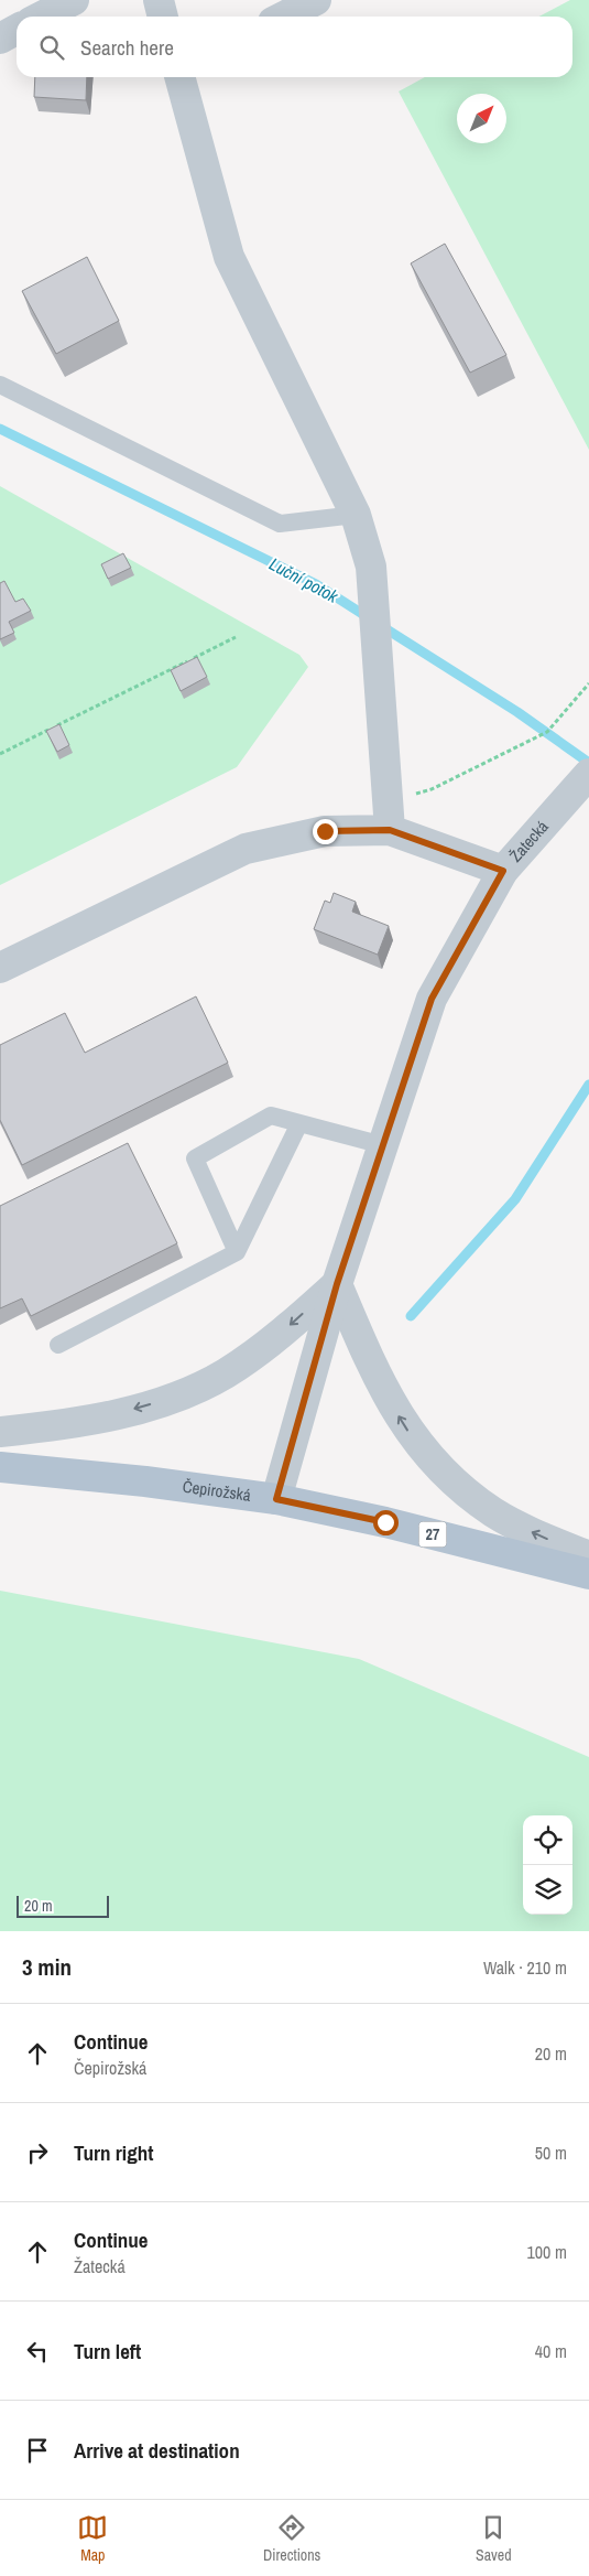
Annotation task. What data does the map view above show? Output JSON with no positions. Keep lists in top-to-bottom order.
{
  "streets": {
    "main road": ["Čepirožská", "27"],
    "street": ["Žatecká"]
  },
  "crossings": [
    ["Žatecká", "Čepirožská"]
  ],
  "water": ["Luční potok"],
  "scale_bar": "20 m",
  "north": "top right",
  "page": {
    "search": "Search here",
    "scale": "20 m",
    "heading": ["3 min", "Walk · 210 m"],
    "list": [
      ["Continue", "Čepirožská", "20 m"],
      ["Turn right", "50 m"],
      ["Continue", "Žatecká", "100 m"],
      ["Turn left", "40 m"],
      "Arrive at destination"
    ],
    "nav": ["Map", "Directions", "Saved"]
  }
}
